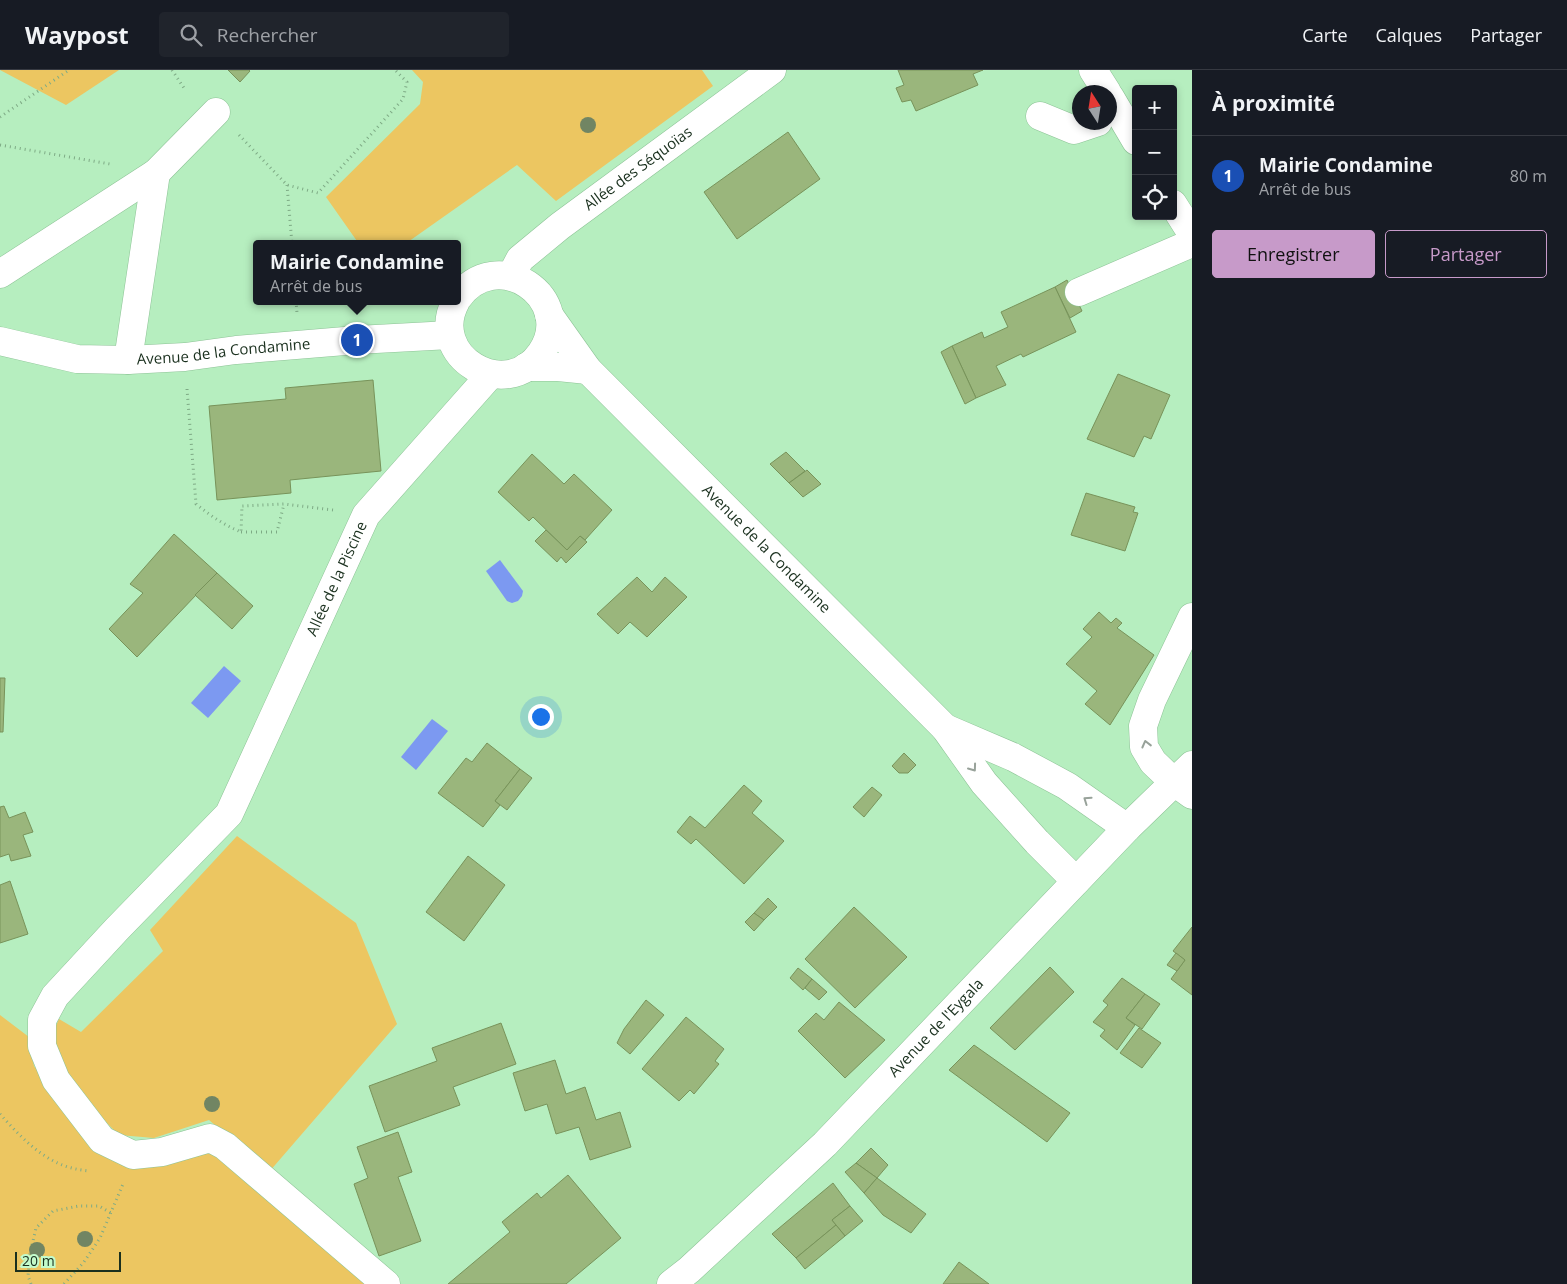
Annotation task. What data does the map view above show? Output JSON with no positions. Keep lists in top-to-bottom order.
{
  "streets": {
    "street": [
      "Allée des Séquoïas",
      "Avenue de la Condamine",
      "Allée de la Piscine",
      "Avenue de l'Eygala"
    ]
  },
  "crossings": [
    ["Allée des Séquoïas", "Avenue de la Condamine"],
    ["Avenue de la Condamine", "Avenue de l'Eygala"]
  ],
  "scale_bar": "20 m",
  "north": "top",
  "page": {
    "header": "Waypost",
    "search": "Rechercher",
    "nav": ["Carte", "Calques", "Partager"],
    "heading": "À proximité",
    "map_buttons": ["+", "−"],
    "list": [
      {
        "mark": "1",
        "name": "Mairie Condamine",
        "note": "Arrêt de bus",
        "value": "80 m"
      }
    ],
    "buttons": ["Enregistrer", "Partager"],
    "popup": ["Mairie Condamine", "Arrêt de bus"],
    "pins": "1",
    "scale": "20 m"
  }
}
